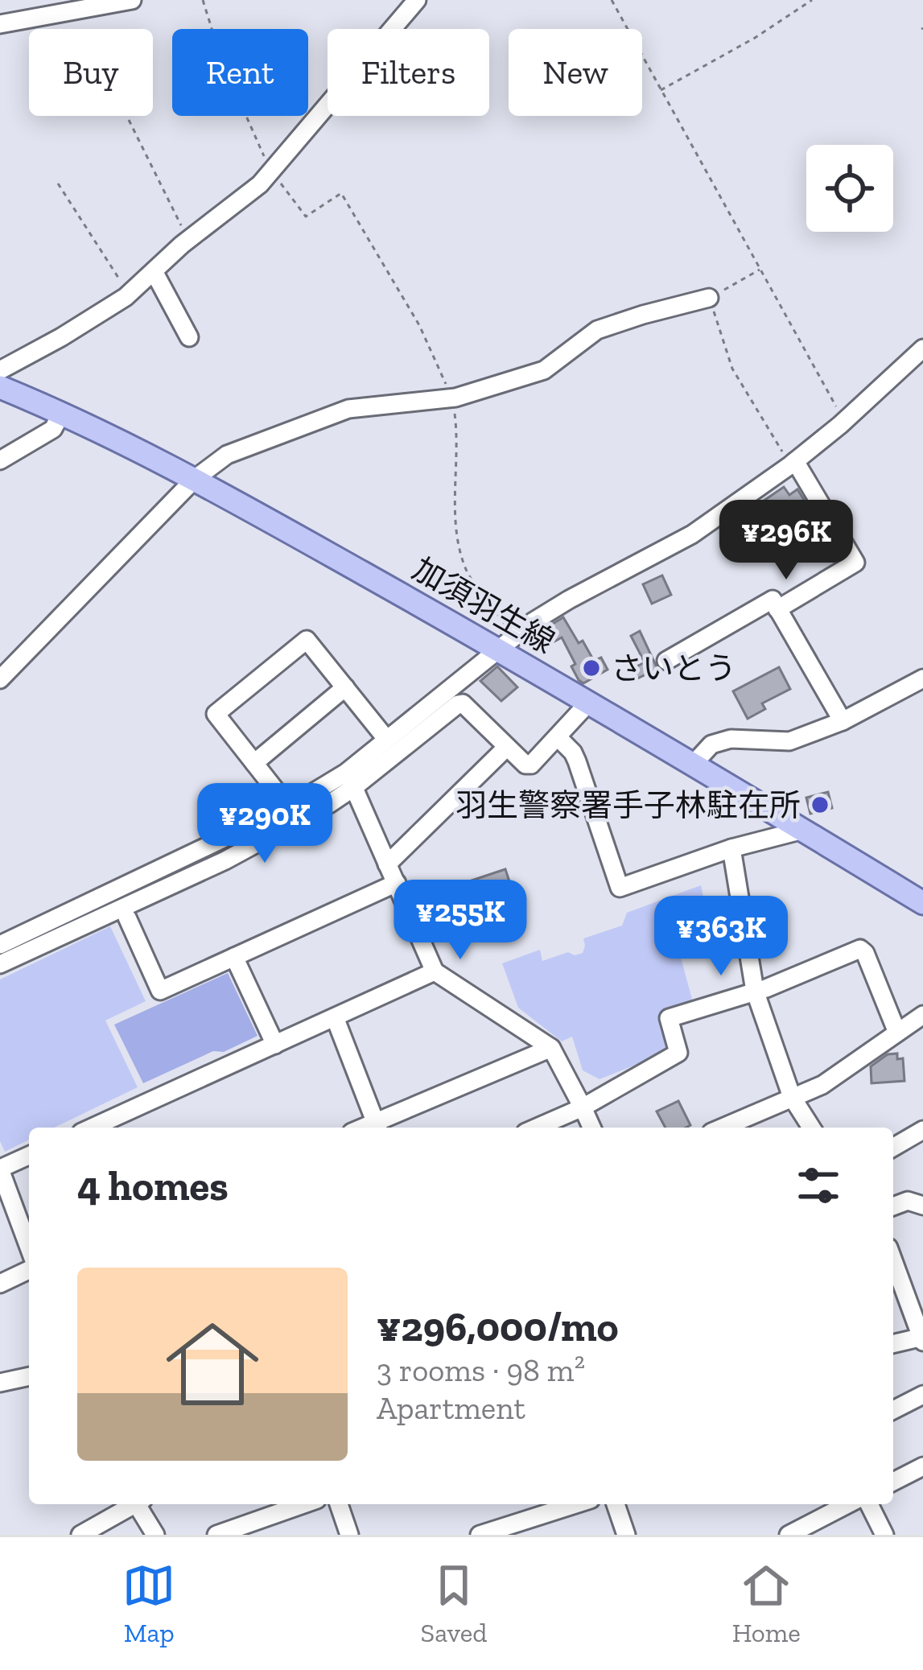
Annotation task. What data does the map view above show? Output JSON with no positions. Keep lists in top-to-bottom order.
{
  "streets": {
    "main road": ["加須羽生線"]
  },
  "places": ["さいとう", "羽生警察署手子林駐在所"],
  "page": {
    "chip": [
      "Buy",
      "Rent",
      "Filters",
      "New"
    ],
    "price": [
      "¥296K",
      "¥290K",
      "¥255K",
      "¥363K"
    ],
    "heading": "4 homes",
    "list": [
      {
        "name": "¥296,000/mo",
        "note": "3 rooms · 98 m² · Apartment"
      }
    ],
    "tabs": ["Map", "Saved", "Home"]
  }
}
